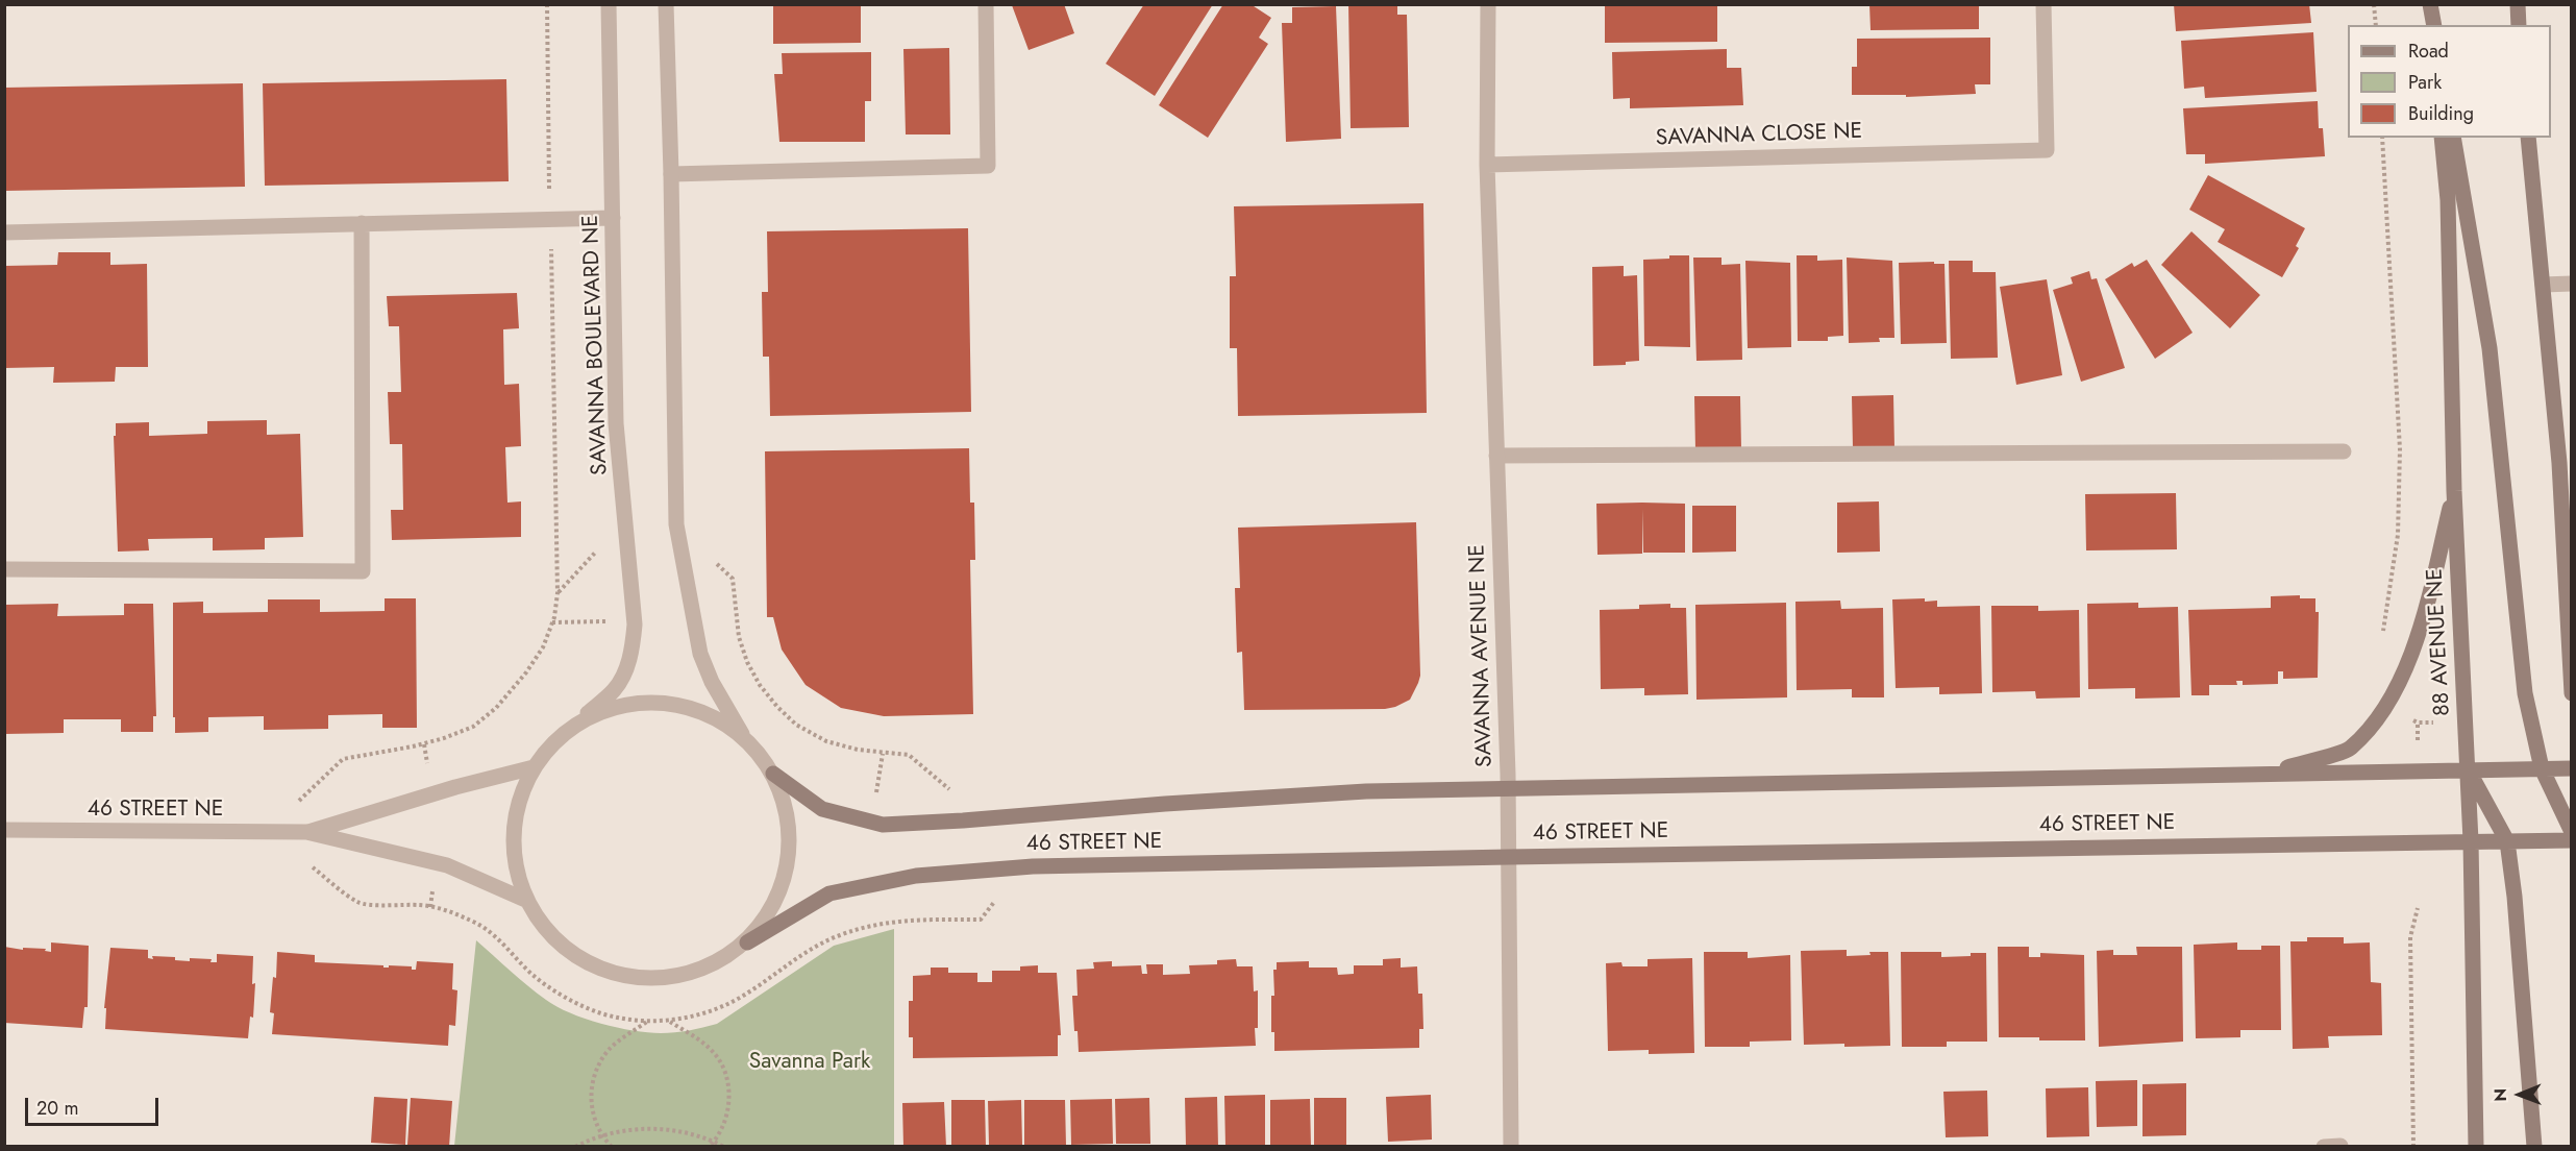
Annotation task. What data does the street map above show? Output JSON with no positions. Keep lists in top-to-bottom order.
{
  "streets": {
    "street": [
      "SAVANNA CLOSE NE",
      "SAVANNA BOULEVARD NE",
      "88 AVENUE NE",
      "SAVANNA AVENUE NE",
      "46 STREET NE"
    ]
  },
  "crossings": [
    ["SAVANNA CLOSE NE", "SAVANNA AVENUE NE"],
    ["88 AVENUE NE", "46 STREET NE"],
    ["SAVANNA AVENUE NE", "46 STREET NE"]
  ],
  "parks": ["Savanna Park"],
  "legend": ["Road", "Park", "Building"],
  "scale_bar": "20 m",
  "north": "left"
}
